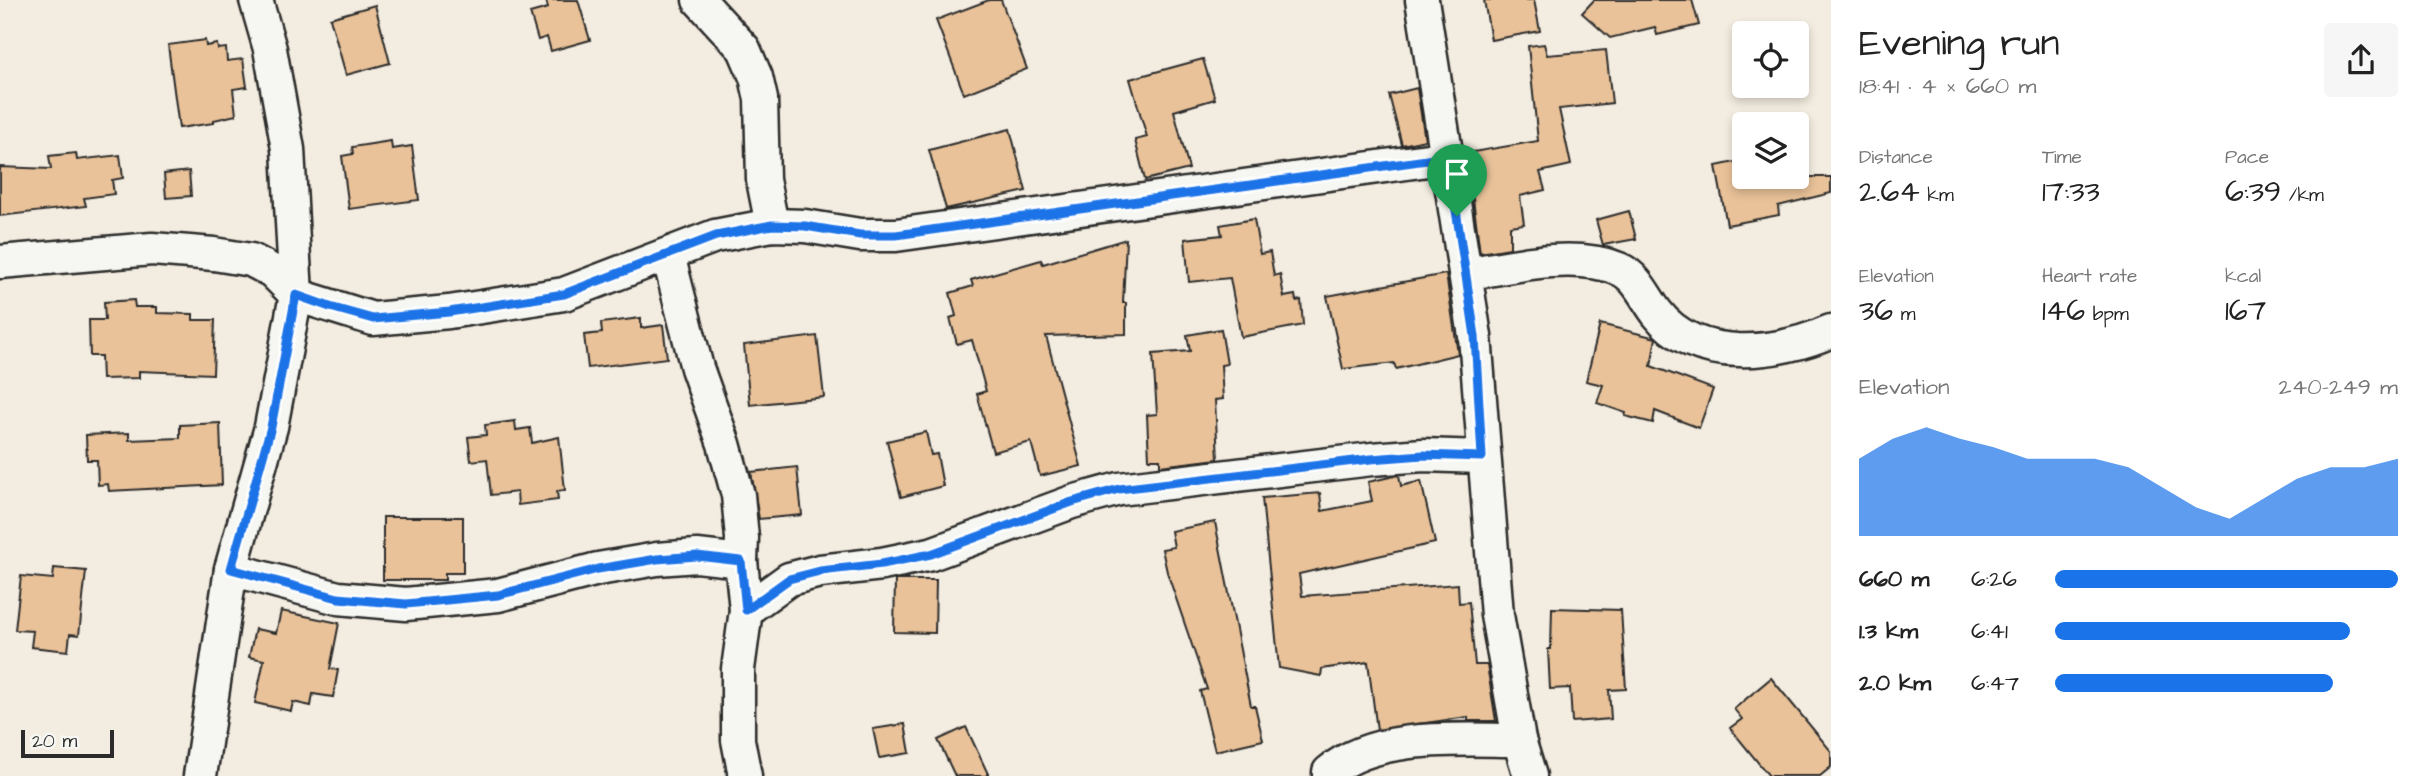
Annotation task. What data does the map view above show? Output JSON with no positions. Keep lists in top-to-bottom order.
{
  "scale_bar": "20 m",
  "page": {
    "heading": ["Evening run", "18:41 · 4 × 660 m"],
    "stats": [
      ["Distance", "2.64 km"],
      ["Time", "17:33"],
      ["Pace", "6:39 /km"],
      ["Elevation", "36 m"],
      ["Heart rate", "146 bpm"],
      ["kcal", "167"]
    ],
    "chart": ["Elevation", "240–249 m"],
    "list": [
      {
        "name": "660 m",
        "note": "6:26"
      },
      {
        "name": "1.3 km",
        "note": "6:41"
      },
      {
        "name": "2.0 km",
        "note": "6:47"
      }
    ],
    "scale": "20 m"
  }
}
